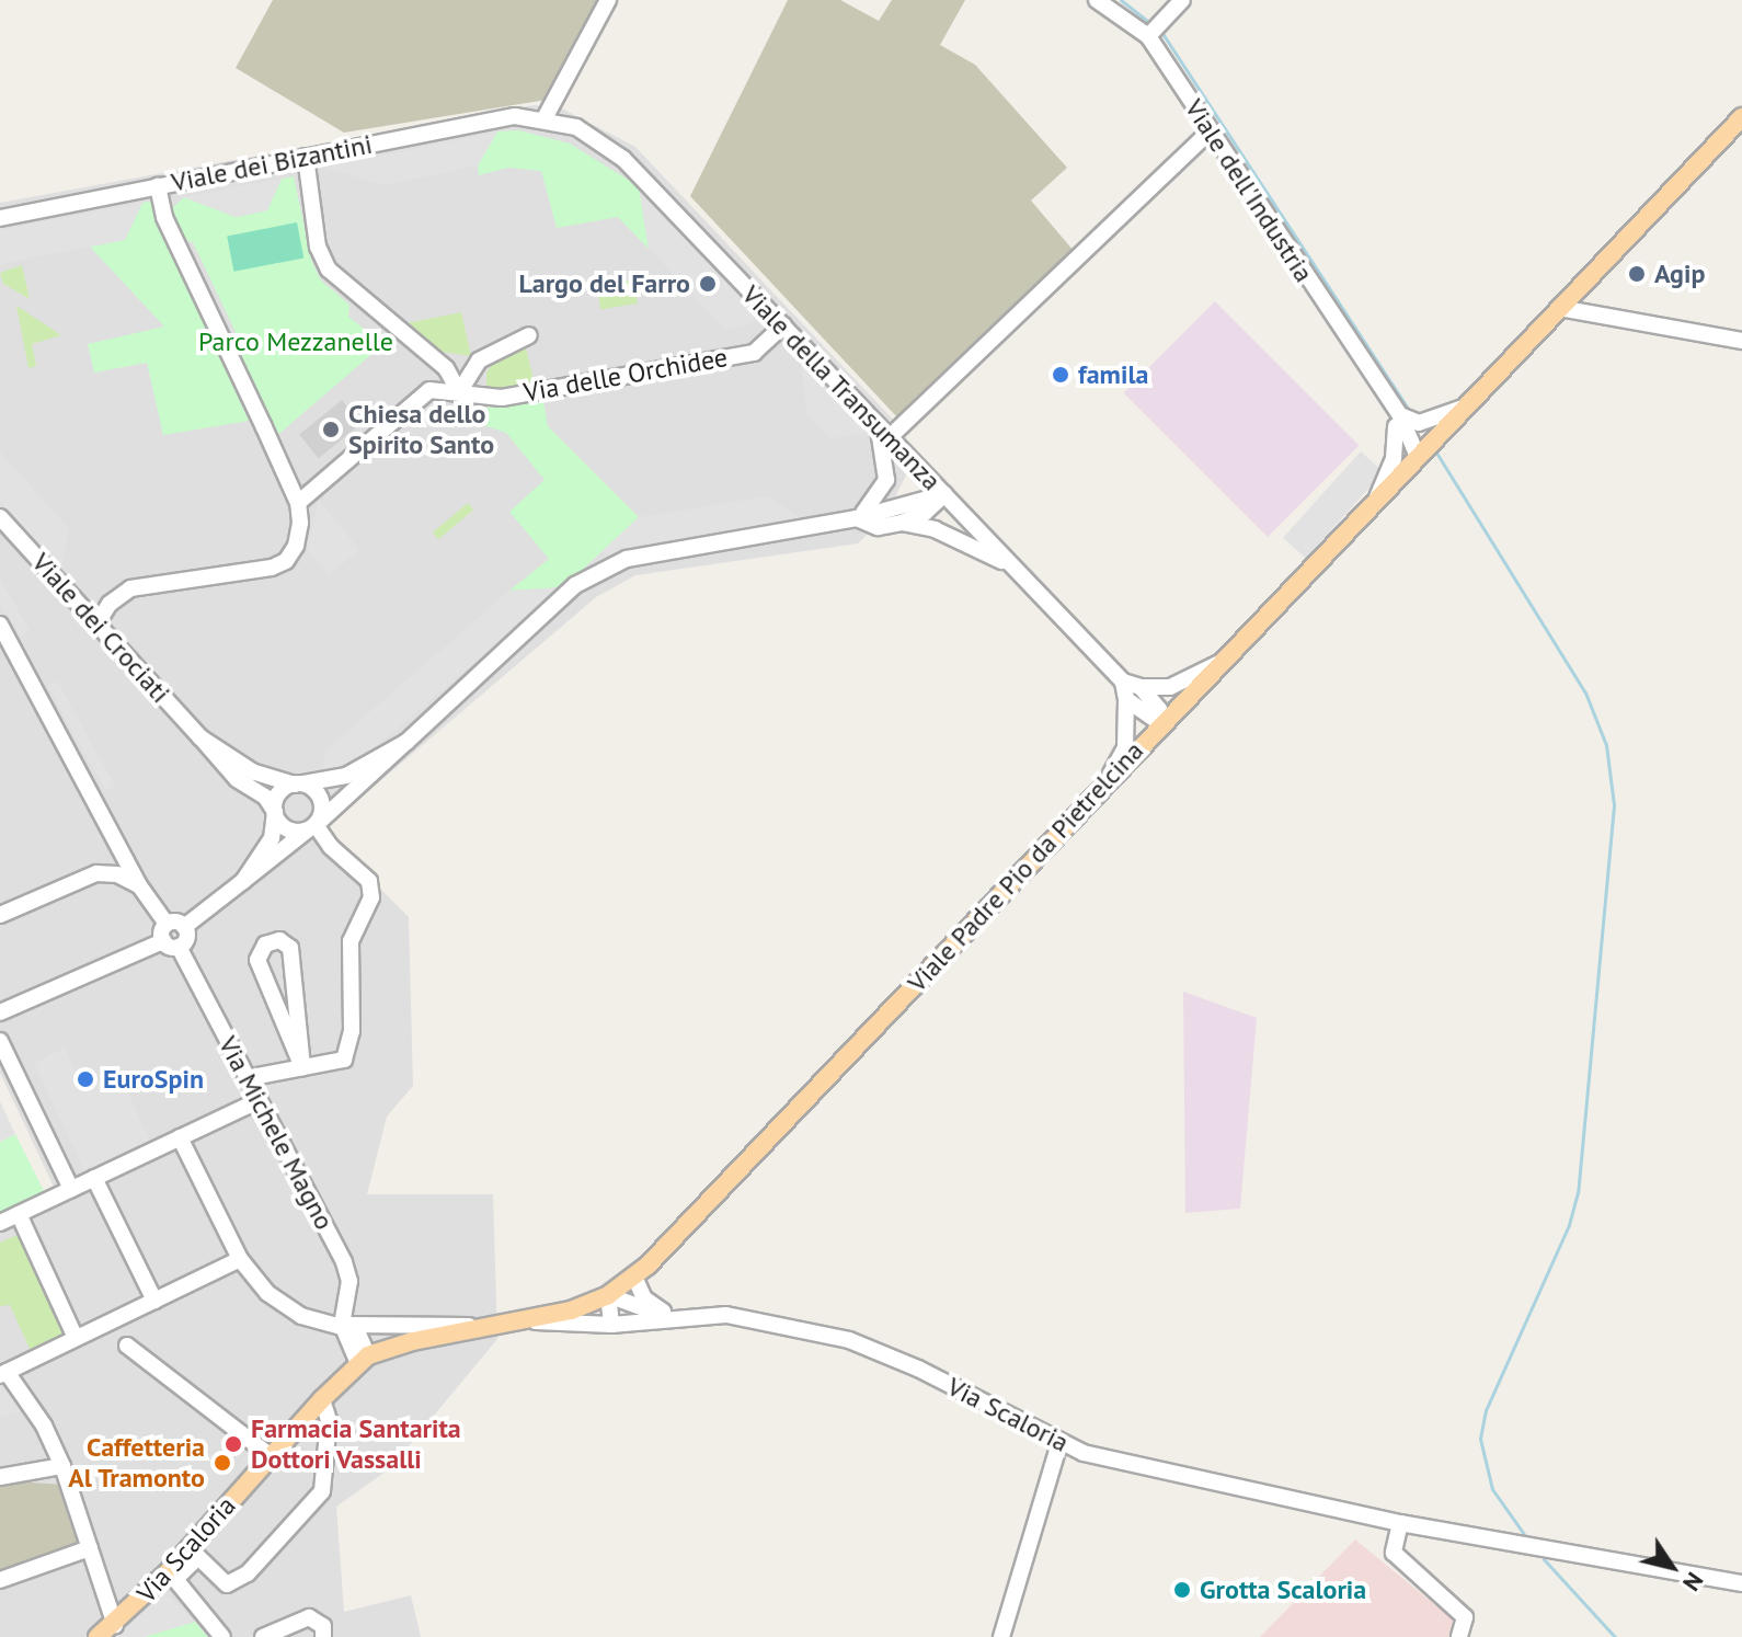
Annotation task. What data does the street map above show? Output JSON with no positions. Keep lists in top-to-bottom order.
{
  "streets": {
    "main road": ["Viale Padre Pio da Pietrelcina", "Via Scaloria"],
    "street": [
      "Viale dei Bizantini",
      "Viale dell'Industria",
      "Via delle Orchidee",
      "Viale della Transumanza",
      "Viale dei Crociati",
      "Via Michele Magno"
    ]
  },
  "crossings": [
    ["Viale dei Bizantini", "Viale della Transumanza"],
    ["Viale dell'Industria", "Viale Padre Pio da Pietrelcina"],
    ["Via delle Orchidee", "Viale della Transumanza"],
    ["Viale della Transumanza", "Viale Padre Pio da Pietrelcina"],
    ["Viale Padre Pio da Pietrelcina", "Via Scaloria"],
    ["Via Michele Magno", "Via Scaloria"]
  ],
  "parks": ["Parco Mezzanelle"],
  "places": [
    "Agip",
    "Largo del Farro",
    "famila",
    "Chiesa dello Spirito Santo",
    "EuroSpin",
    "Farmacia Santarita Dottori Vassalli",
    "Caffetteria Al Tramonto",
    "Grotta Scaloria"
  ],
  "north": "bottom right"
}
